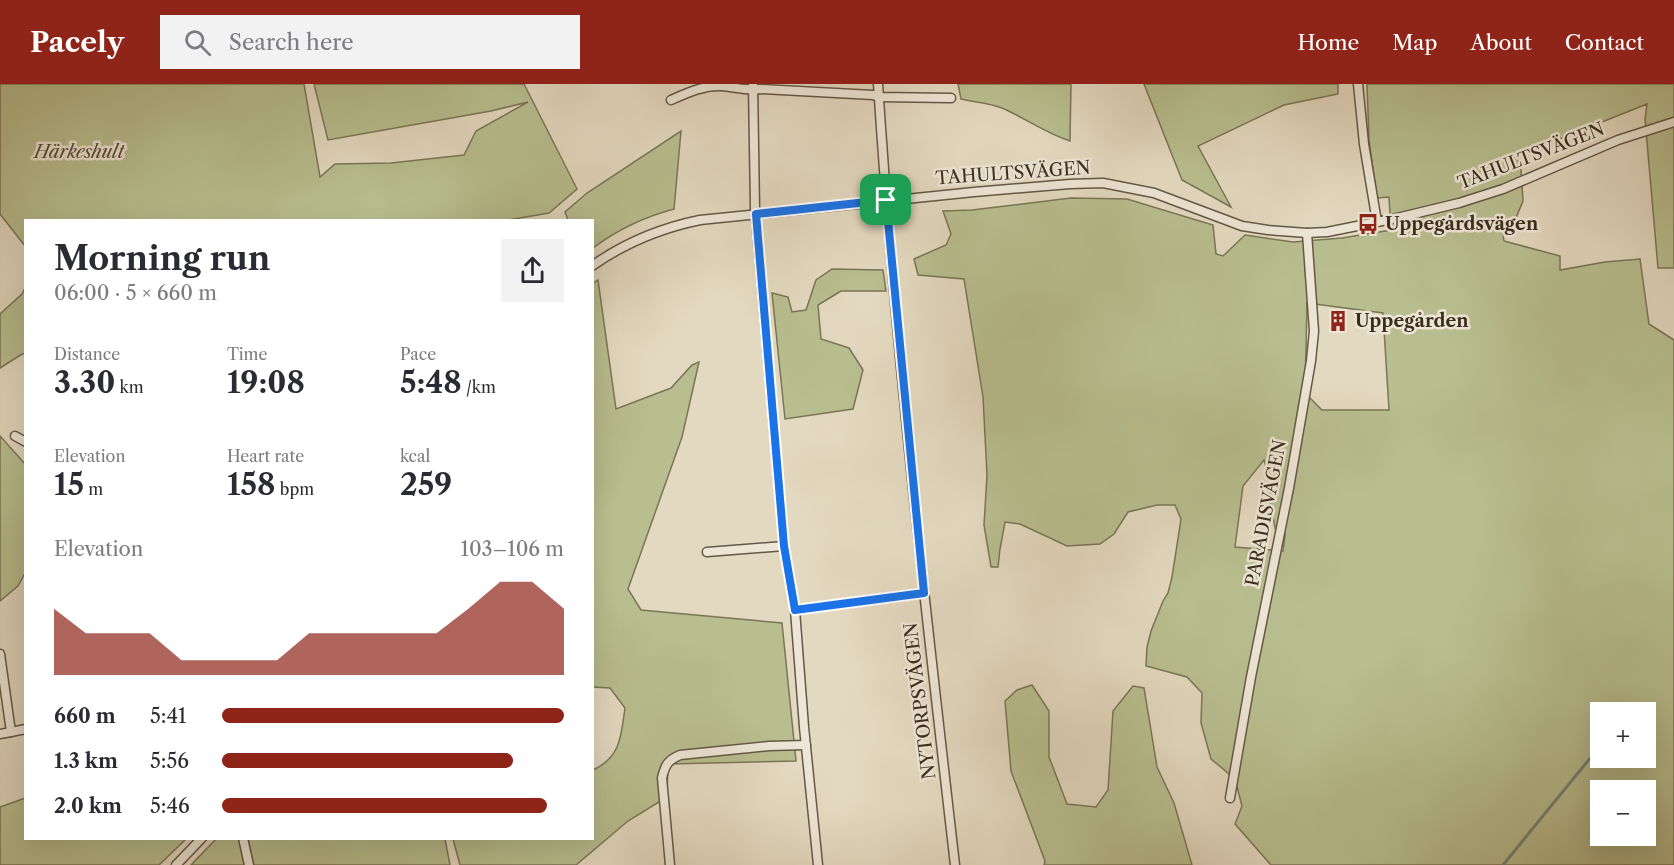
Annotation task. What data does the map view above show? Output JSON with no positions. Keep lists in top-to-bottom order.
{
  "streets": {
    "street": ["TAHULTSVÄGEN", "PARADISVÄGEN", "NYTORPSVÄGEN"]
  },
  "crossings": [
    ["TAHULTSVÄGEN", "PARADISVÄGEN"],
    ["TAHULTSVÄGEN", "NYTORPSVÄGEN"]
  ],
  "parks": ["Härkeshult"],
  "places": {
    "bus stop": ["Uppegårdsvägen"],
    "building": ["Uppegården"]
  },
  "page": {
    "header": "Pacely",
    "search": "Search here",
    "nav": [
      "Home",
      "Map",
      "About",
      "Contact"
    ],
    "heading": ["Morning run", "06:00 · 5 × 660 m"],
    "stats": [
      ["Distance", "3.30 km"],
      ["Time", "19:08"],
      ["Pace", "5:48 /km"],
      ["Elevation", "15 m"],
      ["Heart rate", "158 bpm"],
      ["kcal", "259"]
    ],
    "chart": ["Elevation", "103–106 m"],
    "list": [
      {
        "name": "660 m",
        "note": "5:41"
      },
      {
        "name": "1.3 km",
        "note": "5:56"
      },
      {
        "name": "2.0 km",
        "note": "5:46"
      }
    ],
    "map_buttons": ["+", "−"]
  }
}
